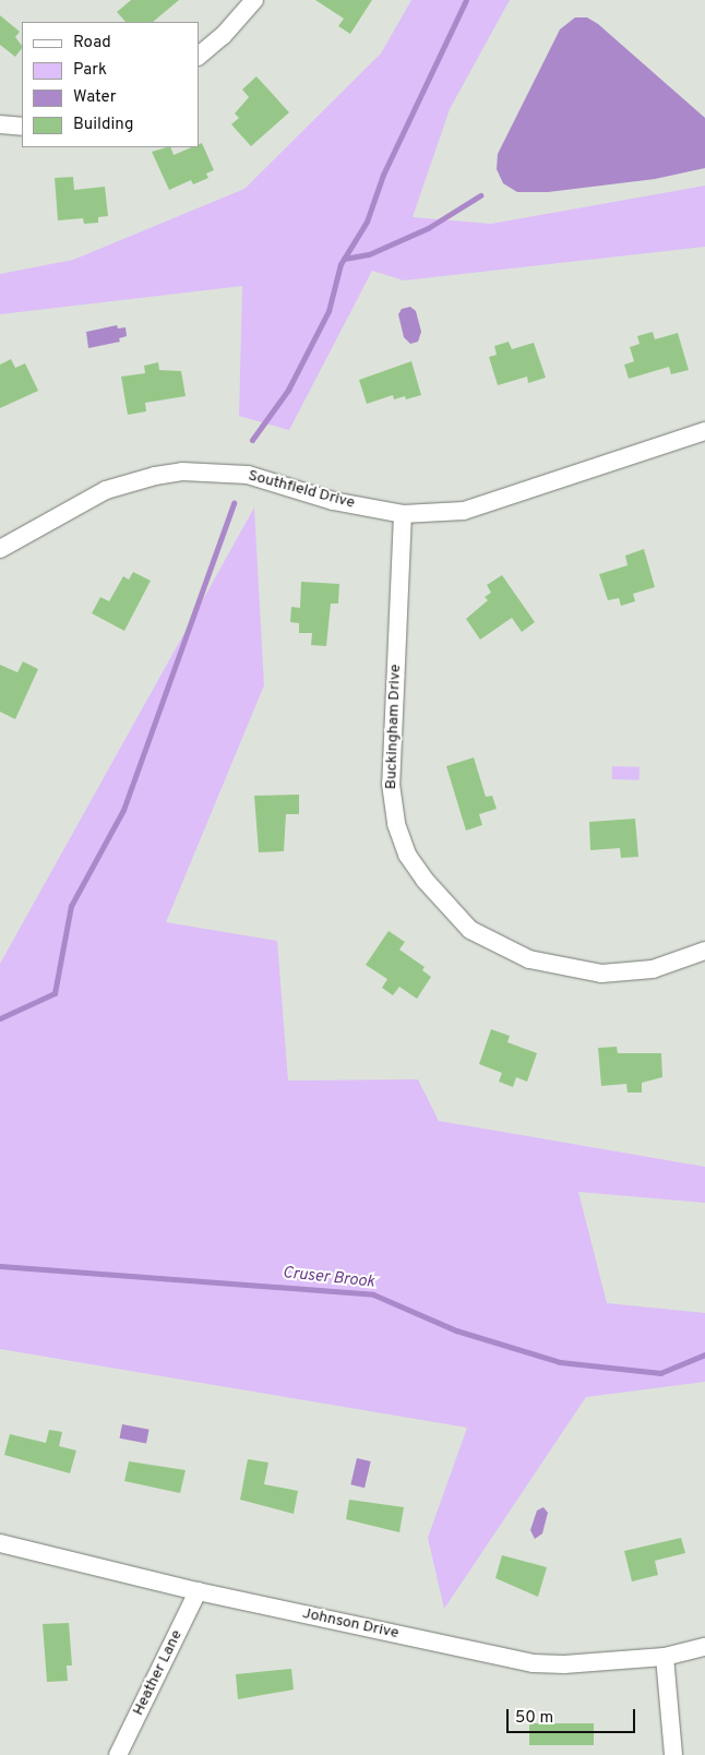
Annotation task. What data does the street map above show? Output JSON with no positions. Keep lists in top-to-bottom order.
{
  "streets": {
    "street": [
      "Southfield Drive",
      "Buckingham Drive",
      "Johnson Drive",
      "Heather Lane"
    ]
  },
  "crossings": [
    ["Southfield Drive", "Buckingham Drive"],
    ["Johnson Drive", "Heather Lane"]
  ],
  "water": ["Cruser Brook"],
  "legend": [
    "Road",
    "Park",
    "Water",
    "Building"
  ],
  "scale_bar": "50 m"
}
